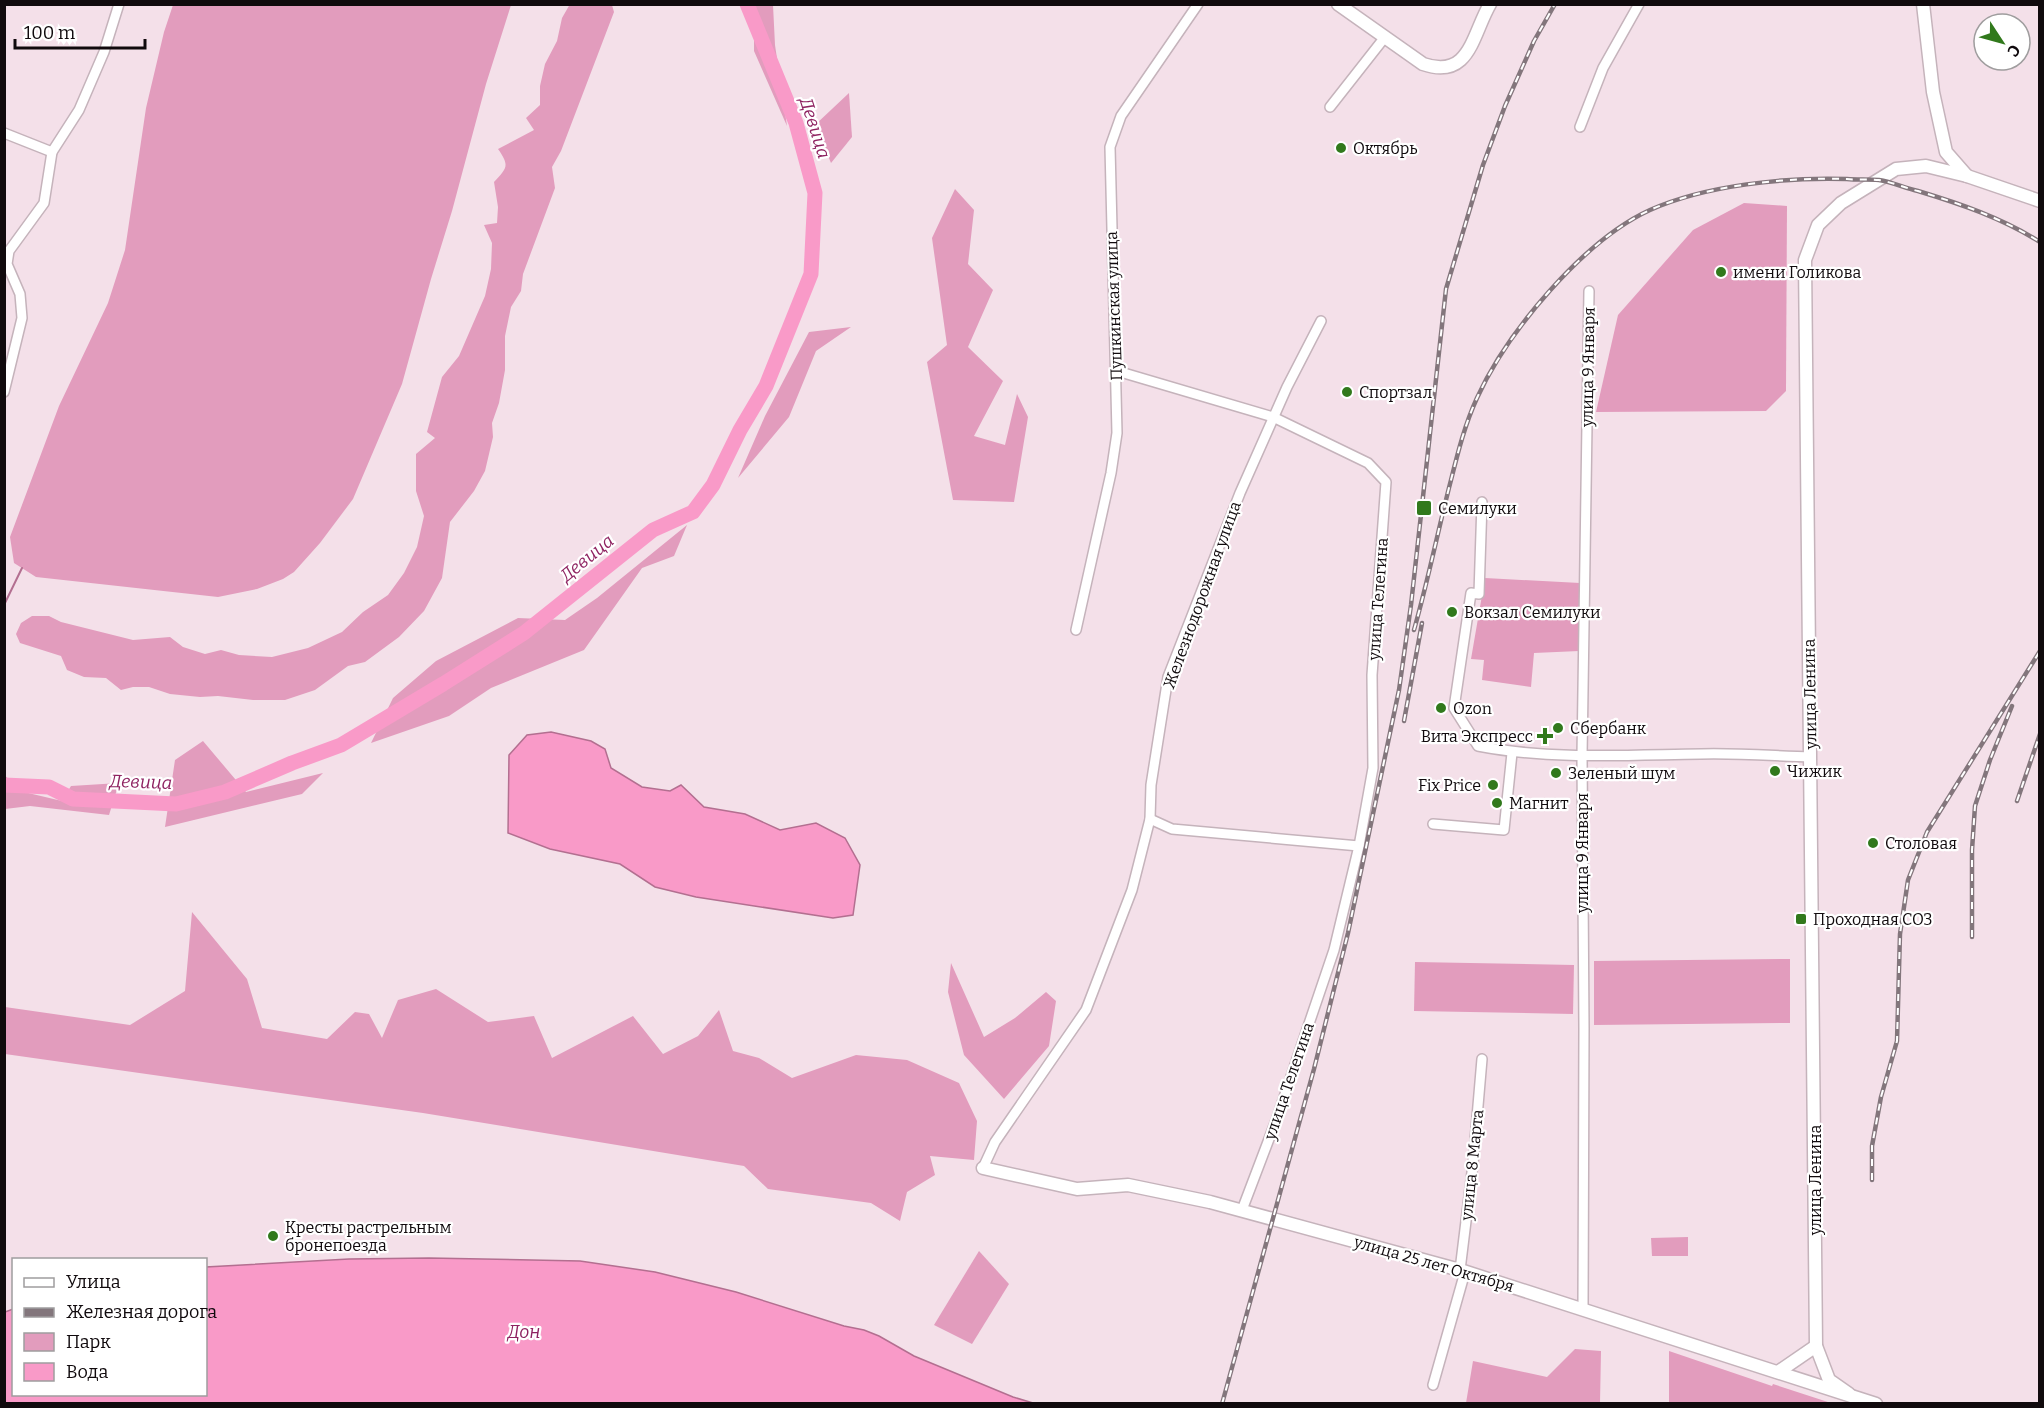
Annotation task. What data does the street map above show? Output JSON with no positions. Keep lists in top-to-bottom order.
{
  "streets": {
    "street": [
      "Пушкинская улица",
      "улица 9 Января",
      "Железнодорожная улица",
      "улица Телегина",
      "улица Ленина",
      "улица 8 Марта",
      "улица 25 лет Октября"
    ]
  },
  "crossings": [
    ["Пушкинская улица", "улица Телегина"],
    ["улица 9 Января", "улица 25 лет Октября"],
    ["Железнодорожная улица", "улица Телегина"],
    ["Железнодорожная улица", "улица 25 лет Октября"],
    ["улица Телегина", "улица 25 лет Октября"],
    ["улица Ленина", "улица 25 лет Октября"],
    ["улица 8 Марта", "улица 25 лет Октября"]
  ],
  "water": ["Девица", "Дон"],
  "places": {
    "other": [
      "Октябрь",
      "имени Голикова",
      "Спортзал",
      "Вокзал Семилуки",
      "Ozon",
      "Сбербанк",
      "Чижик",
      "Зеленый шум",
      "Fix Price",
      "Магнит",
      "Столовая",
      "Кресты растрельным бронепоезда"
    ],
    "transit": ["Семилуки", "Проходная СОЗ"],
    "health": ["Вита Экспресс"]
  },
  "legend": [
    "Улица",
    "Железная дорога",
    "Парк",
    "Вода"
  ],
  "scale_bar": "100 m",
  "north": "bottom right"
}
